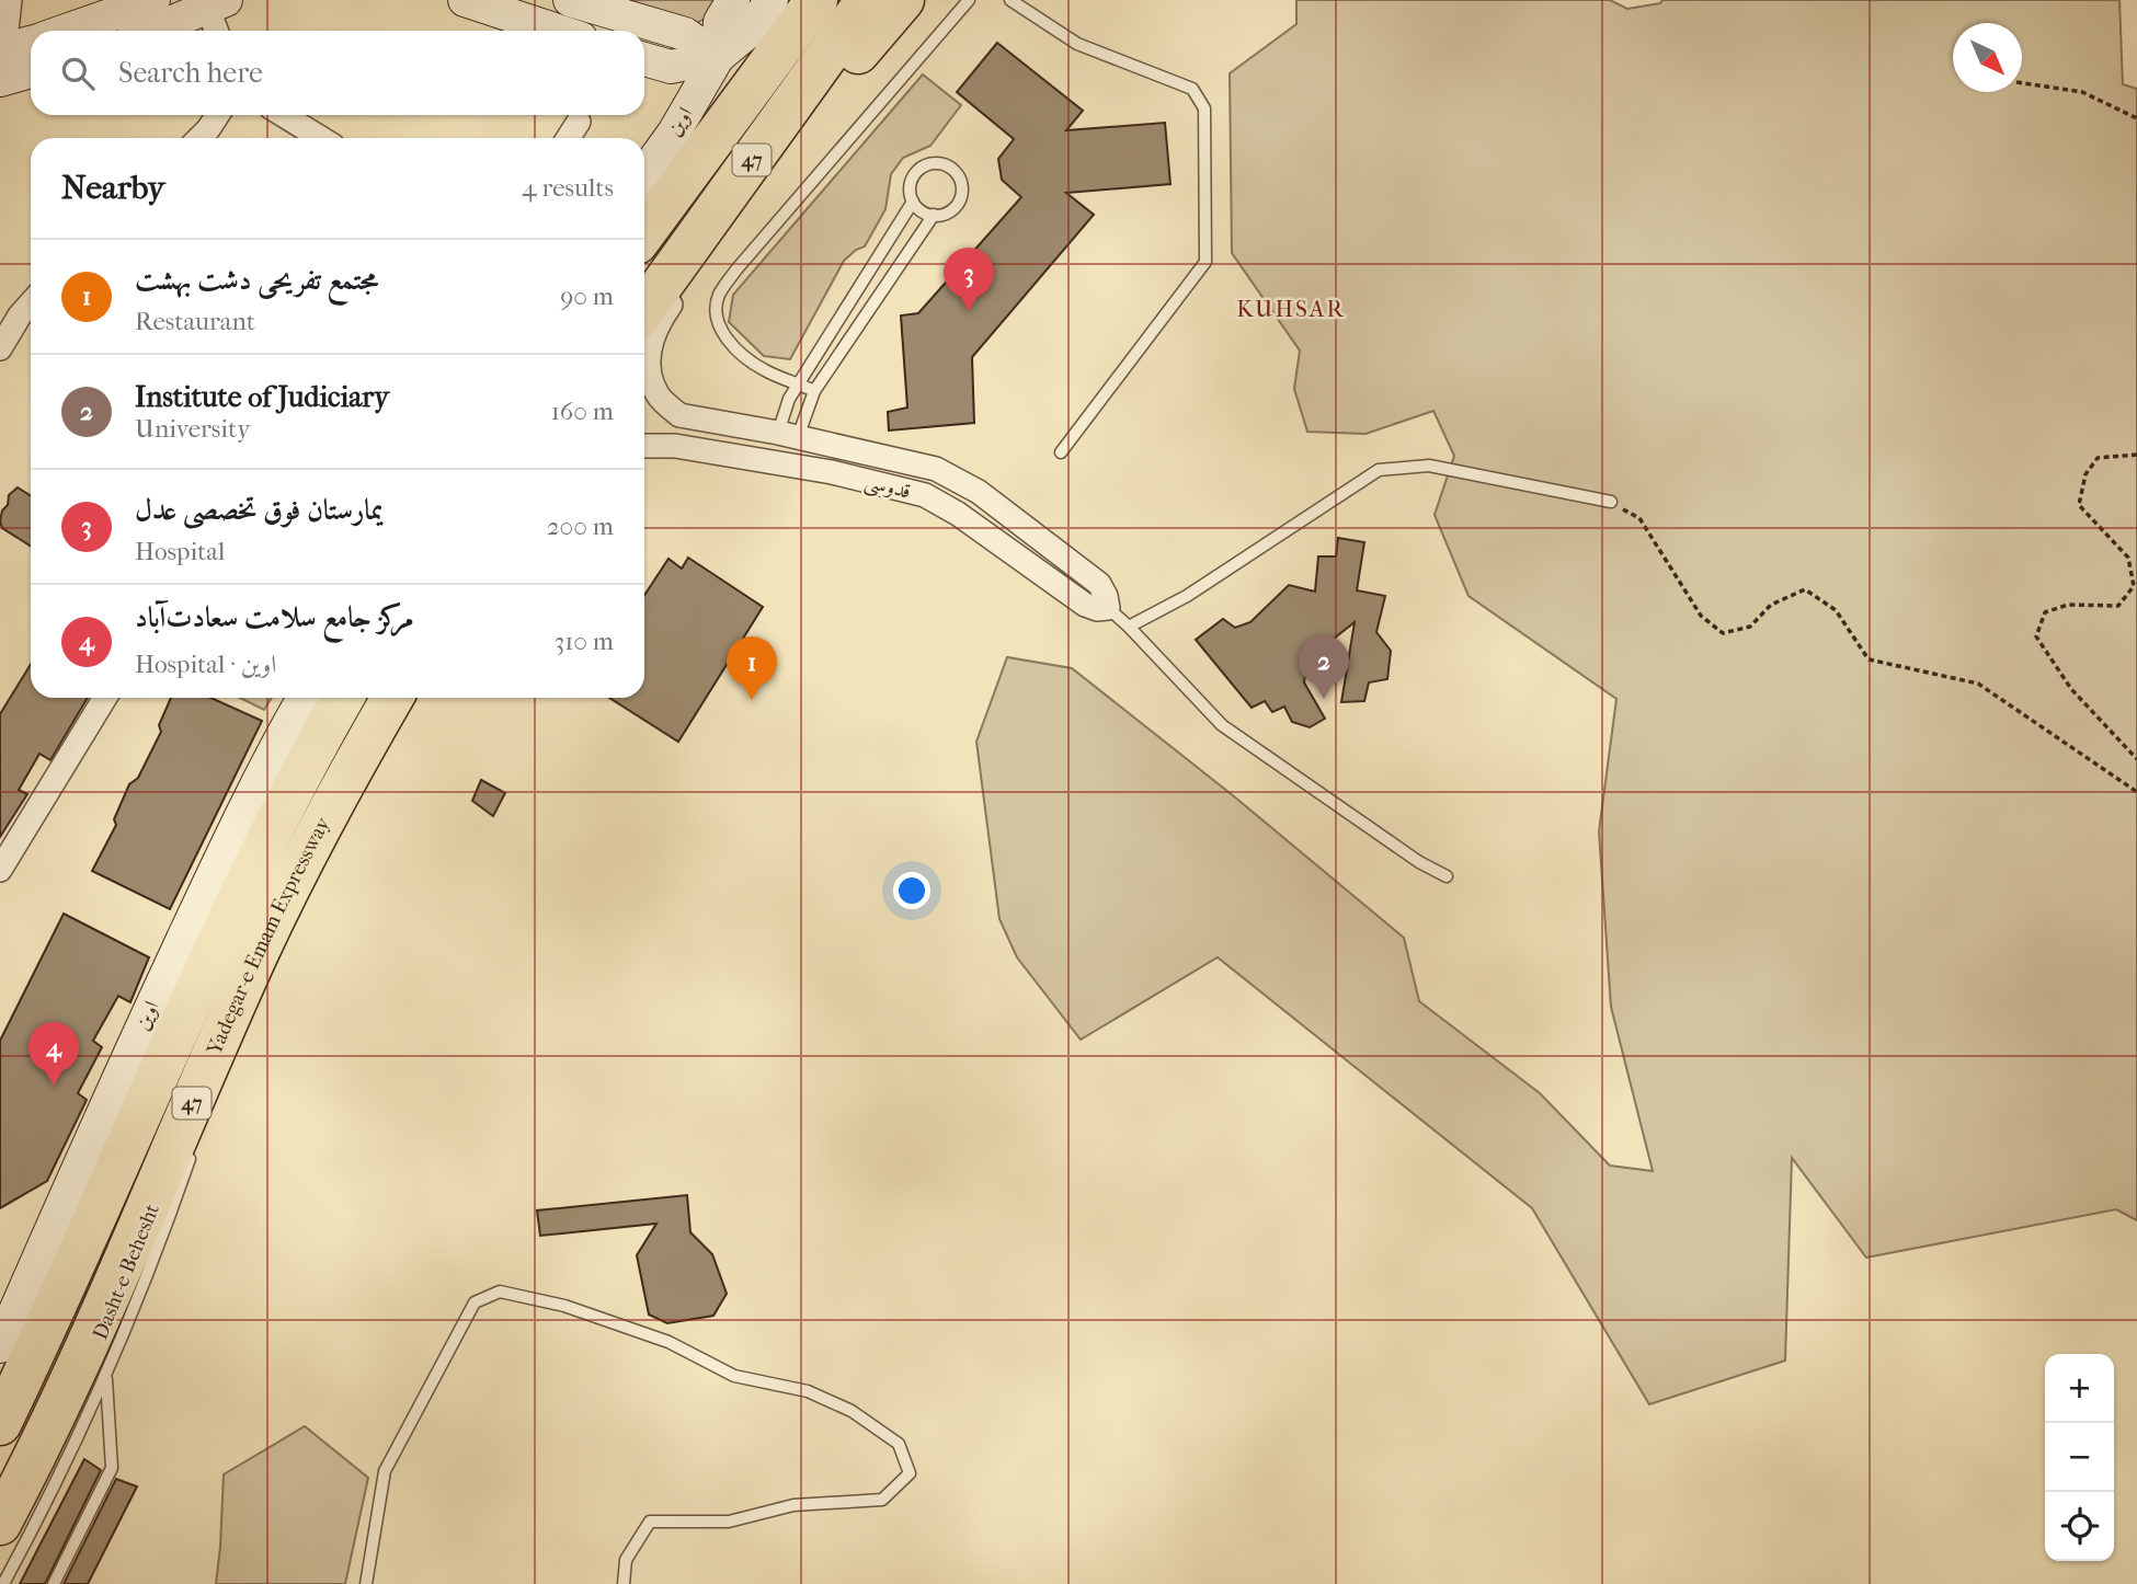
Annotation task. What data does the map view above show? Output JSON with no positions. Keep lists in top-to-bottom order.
{
  "streets": {
    "highway": ["47", "Yadegar-e Emam Expressway"],
    "street": ["اوین", "قدوسی"],
    "lane": ["Dasht-e Behesht"]
  },
  "districts": ["KUHSAR"],
  "north": "bottom right",
  "page": {
    "search": "Search here",
    "heading": ["Nearby", "4 results"],
    "list": [
      {
        "mark": "1",
        "name": "مجتمع تفریحی دشت بهشت",
        "note": "Restaurant",
        "value": "90 m"
      },
      {
        "mark": "2",
        "name": "Institute of Judiciary",
        "note": "University",
        "value": "160 m"
      },
      {
        "mark": "3",
        "name": "یمارستان فوق تخصصی عدل",
        "note": "Hospital",
        "value": "200 m"
      },
      {
        "mark": "4",
        "name": "مرکز جامع سلامت سعادت‌آباد",
        "note": "Hospital · اوین",
        "value": "310 m"
      }
    ],
    "pins": [
      "3",
      "2",
      "1",
      "4"
    ],
    "map_buttons": ["+", "−"]
  }
}
